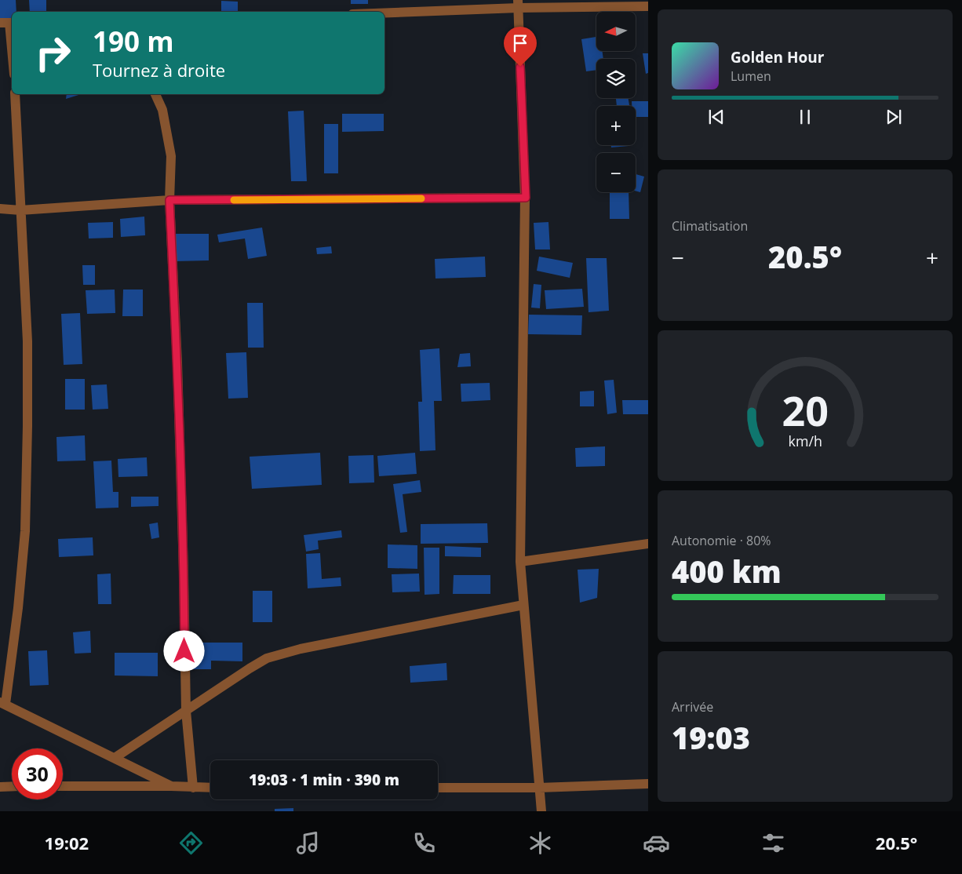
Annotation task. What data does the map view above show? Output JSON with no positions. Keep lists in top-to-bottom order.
{
  "north": "left",
  "page": {
    "map_buttons": ["+", "−"],
    "turn": ["190 m", "Tournez à droite"],
    "song": ["Golden Hour", "Lumen"],
    "tile": [
      "Climatisation",
      ["Autonomie · 80%", "400 km"],
      ["Arrivée", "19:03"]
    ],
    "heat": ["−", "20.5°", "+"],
    "limit": "30",
    "trip": "19:03 · 1 min · 390 m",
    "tabs": ["19:02", "20.5°"],
    "gauge": ["20", "km/h"]
  }
}
